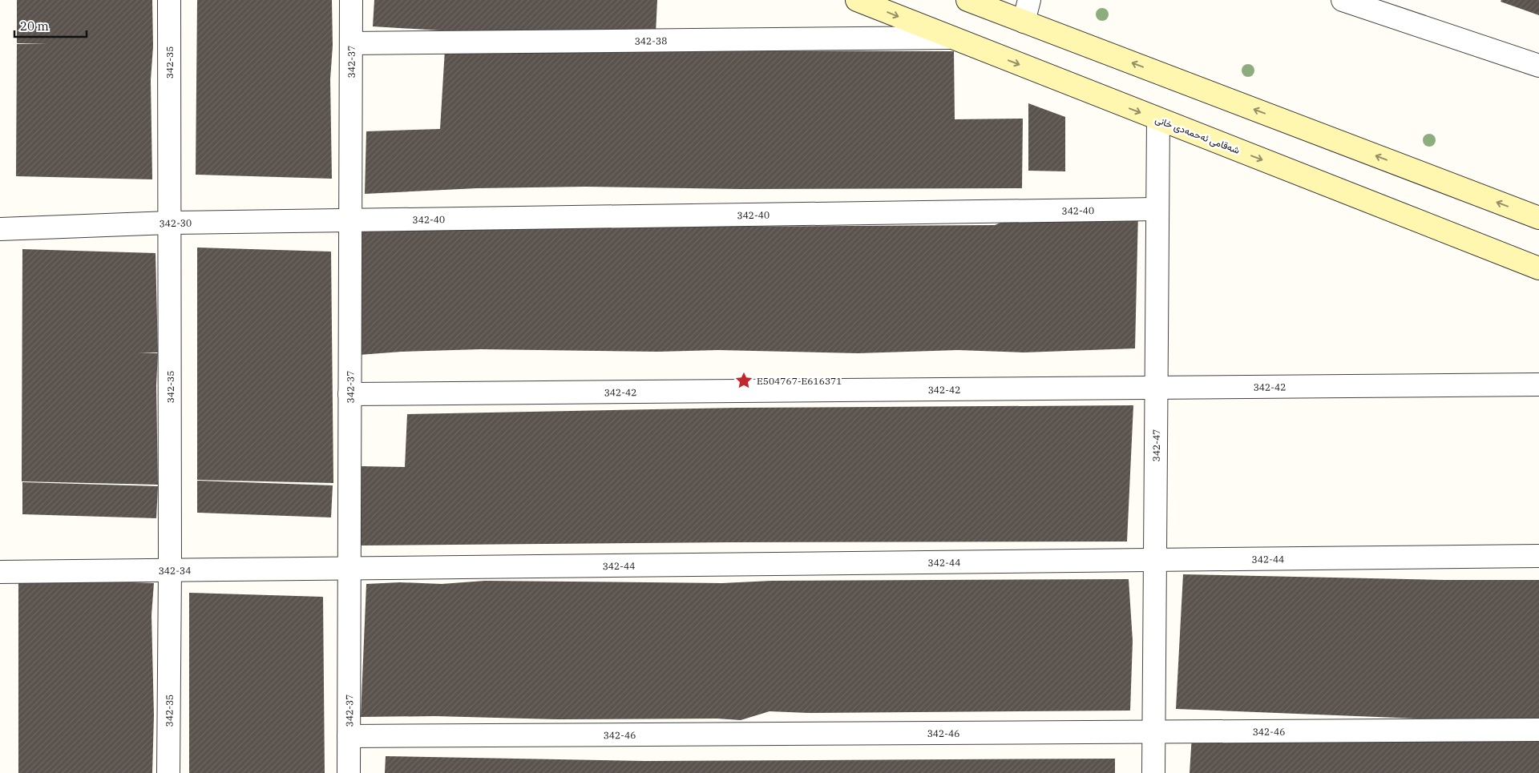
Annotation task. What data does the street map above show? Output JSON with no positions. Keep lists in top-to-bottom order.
{
  "streets": {
    "main road": ["شەقامی ئەحمەدی خانی"],
    "street": [
      "342-38",
      "342-35",
      "342-37",
      "342-40",
      "342-30",
      "342-42",
      "342-47",
      "342-44",
      "342-34",
      "342-46"
    ]
  },
  "crossings": [
    ["342-38", "342-37"],
    ["342-38", "شەقامی ئەحمەدی خانی"],
    ["342-35", "342-30"],
    ["342-35", "342-34"],
    ["342-37", "342-40"],
    ["342-37", "342-30"],
    ["342-37", "342-42"],
    ["342-37", "342-44"],
    ["342-37", "342-34"],
    ["342-37", "342-46"],
    ["شەقامی ئەحمەدی خانی", "342-47"],
    ["342-40", "342-30"],
    ["342-40", "342-47"],
    ["342-42", "342-47"],
    ["342-47", "342-44"],
    ["342-47", "342-46"],
    ["342-44", "342-34"]
  ],
  "places": {
    "place": ["E504767-E616371"]
  },
  "scale_bar": "20 m"
}
